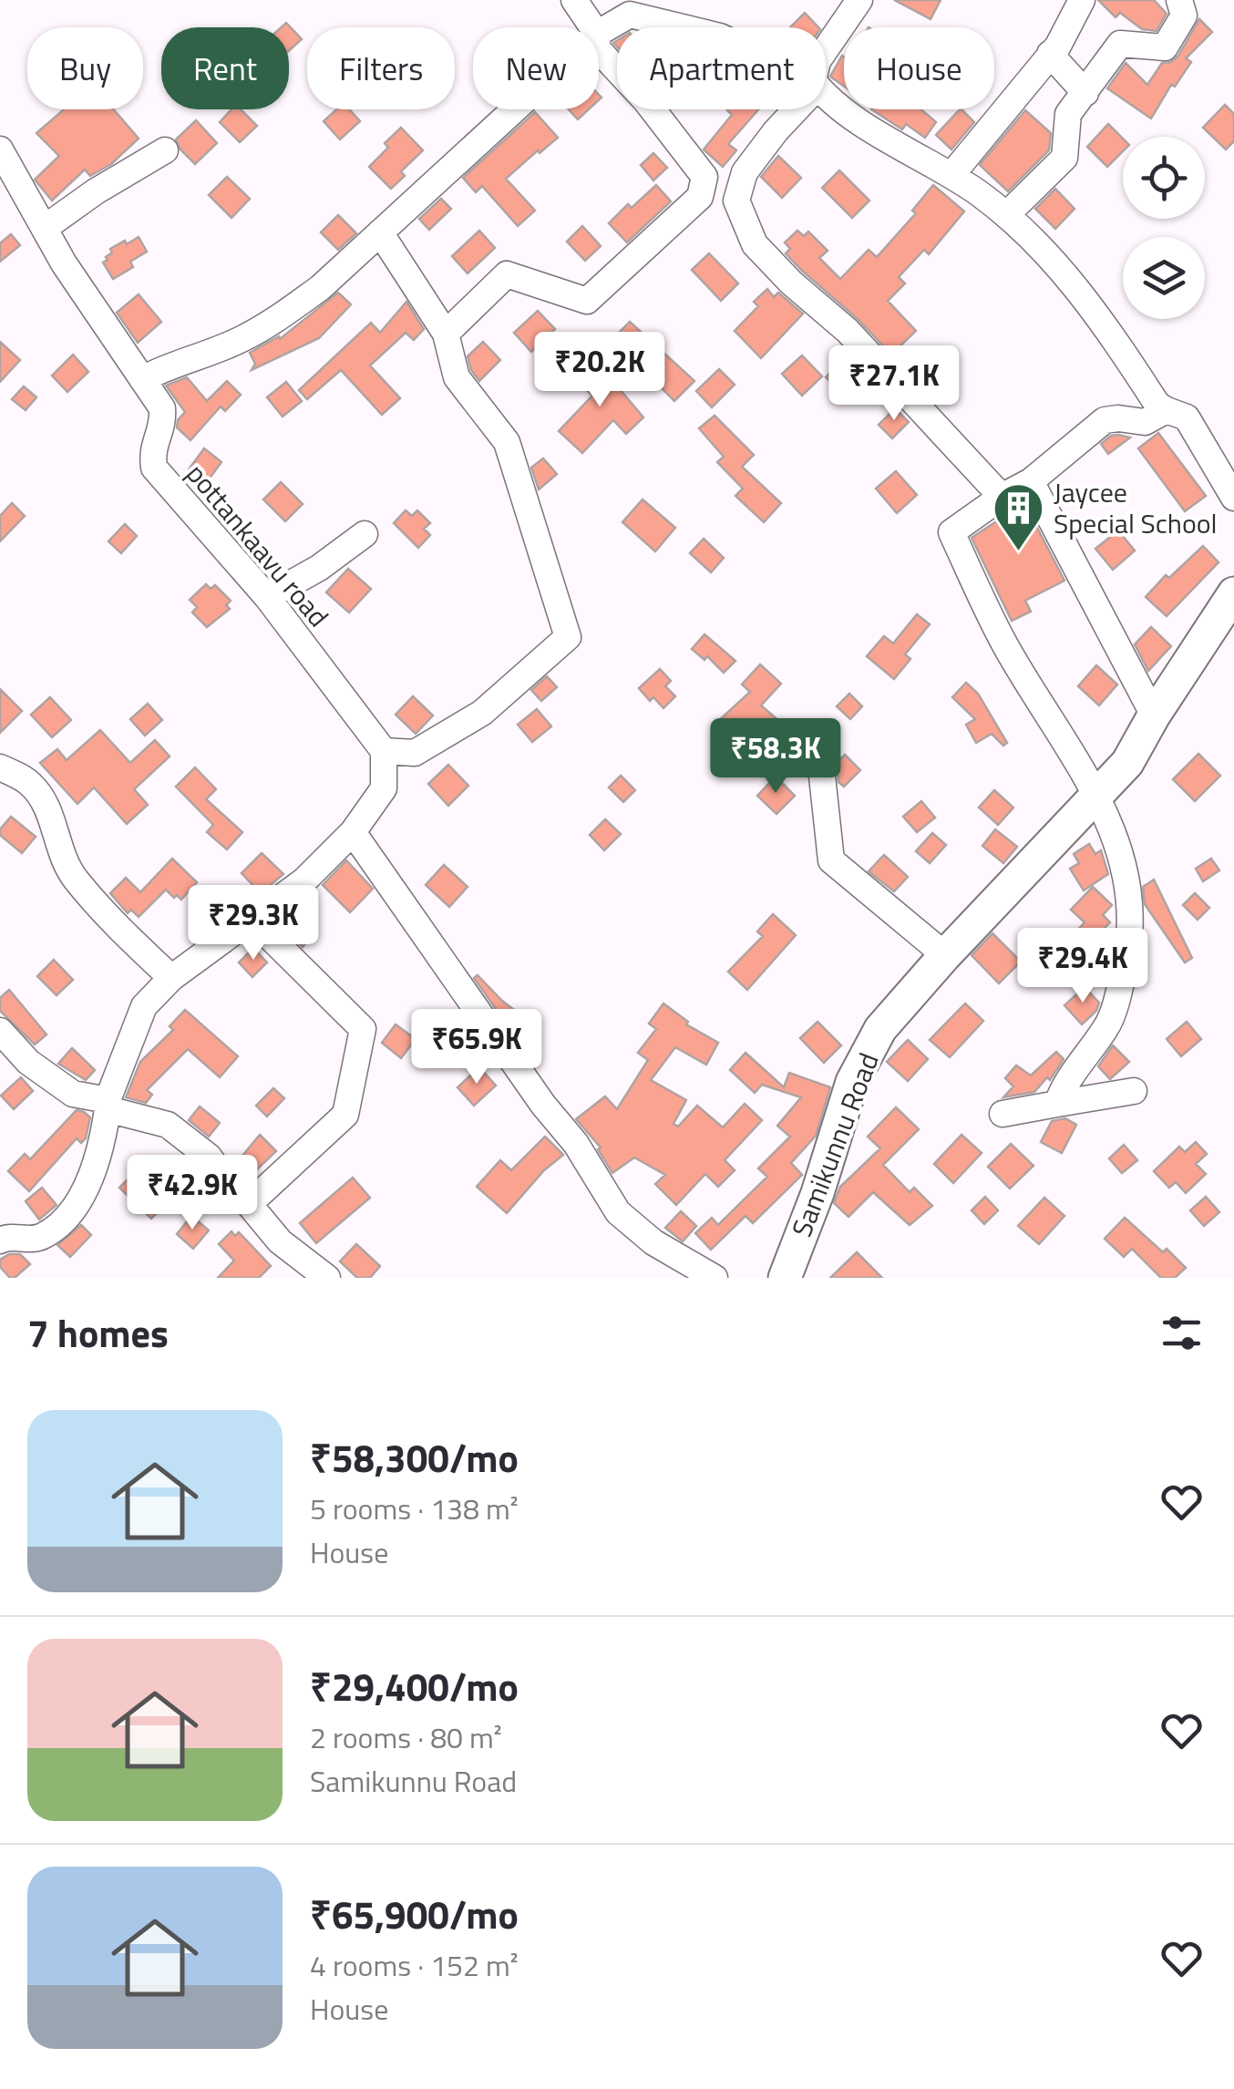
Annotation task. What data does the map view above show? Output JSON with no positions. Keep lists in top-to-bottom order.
{
  "streets": {
    "main road": ["Samikunnu Road"],
    "street": ["pottankaavu road"]
  },
  "places": {
    "building": ["Jaycee Special School"]
  },
  "page": {
    "chip": [
      "Buy",
      "Rent",
      "Filters",
      "New",
      "Apartment",
      "House"
    ],
    "price": [
      "₹20.2K",
      "₹27.1K",
      "₹58.3K",
      "₹29.3K",
      "₹29.4K",
      "₹65.9K",
      "₹42.9K"
    ],
    "heading": "7 homes",
    "list": [
      {
        "name": "₹58,300/mo",
        "note": "5 rooms · 138 m² · House"
      },
      {
        "name": "₹29,400/mo",
        "note": "2 rooms · 80 m² · Samikunnu Road"
      },
      {
        "name": "₹65,900/mo",
        "note": "4 rooms · 152 m² · House"
      }
    ]
  }
}
